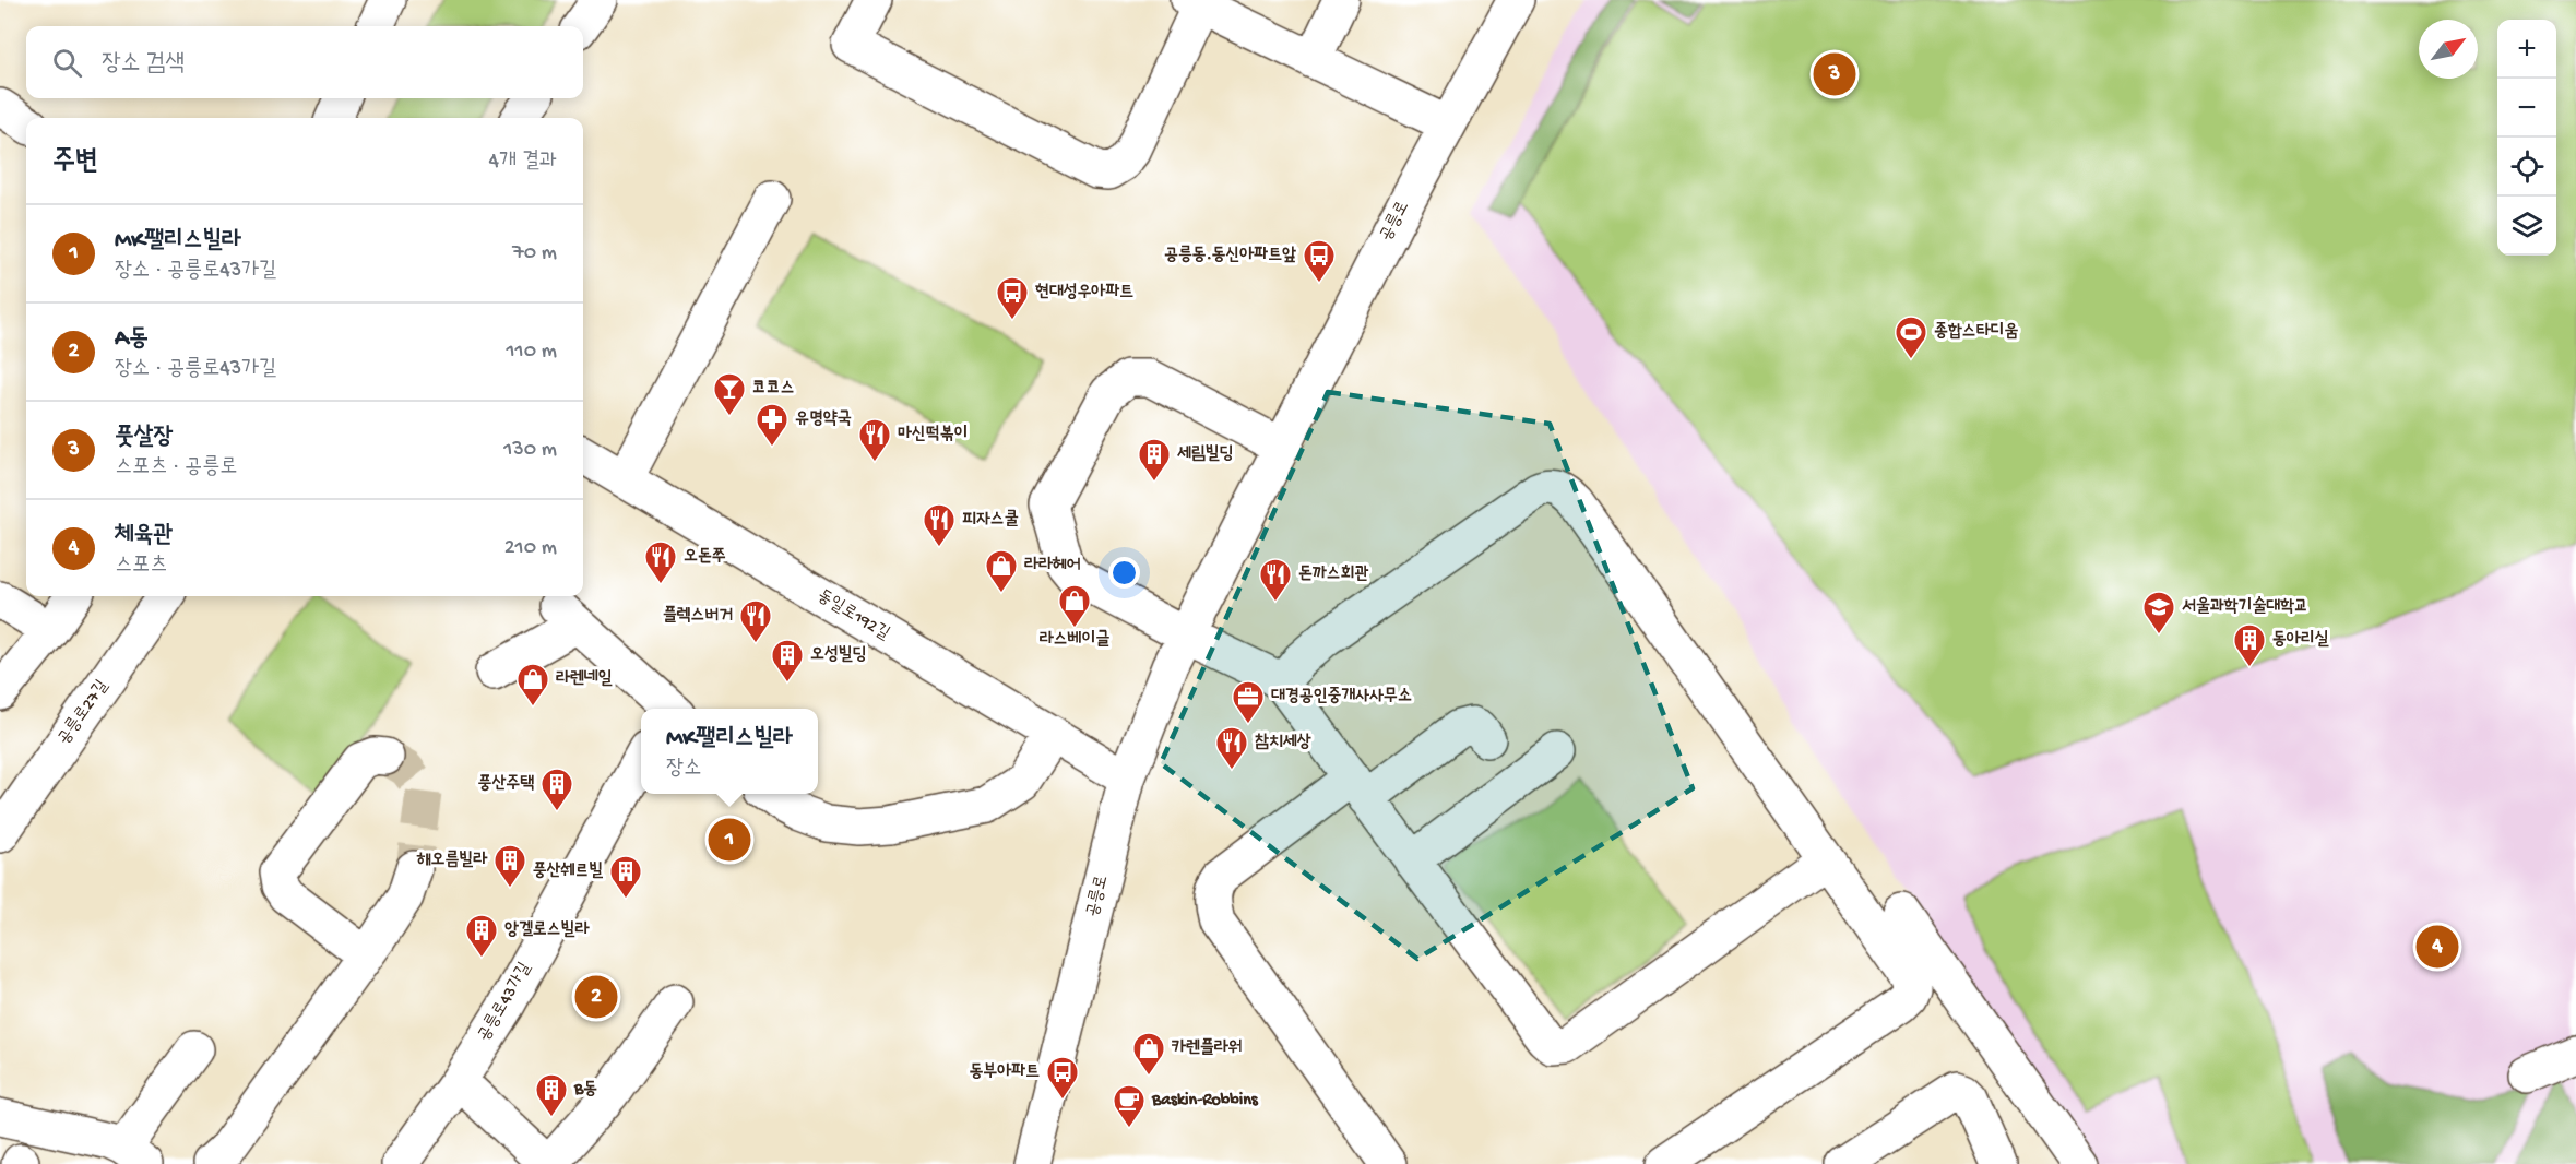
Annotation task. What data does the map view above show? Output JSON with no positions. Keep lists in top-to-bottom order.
{
  "streets": {
    "street": [
      "공릉로",
      "동일로192길",
      "공릉로27길",
      "공릉로43가길"
    ]
  },
  "crossings": [
    ["공릉로", "동일로192길"]
  ],
  "places": {
    "bus stop": ["공릉동.동신아파트앞", "현대성우아파트", "동부아파트"],
    "sports": ["종합스타디움"],
    "bar": ["코코스"],
    "pharmacy": ["유명약국"],
    "restaurant": [
      "마신떡볶이",
      "피자스쿨",
      "오돈쭈",
      "돈까스회관",
      "플렉스버거",
      "참치세상"
    ],
    "building": [
      "세림빌딩",
      "동아리실",
      "오성빌딩",
      "풍산주택",
      "해오름빌라",
      "풍산쉐르빌",
      "앙겔로스빌라",
      "B동"
    ],
    "shop": [
      "라라헤어",
      "라스베이글",
      "라렌네일",
      "카렌플라워"
    ],
    "school or university": ["서울과학기술대학교"],
    "office": ["대경공인중개사사무소"],
    "cafe": ["Baskin-Robbins"]
  },
  "north": "top right",
  "page": {
    "map_buttons": ["+", "−"],
    "search": "장소 검색",
    "pins": [
      "3",
      "1",
      "4",
      "2"
    ],
    "heading": ["주변", "4개 결과"],
    "list": [
      {
        "mark": "1",
        "name": "MK팰리스빌라",
        "note": "장소 · 공릉로43가길",
        "value": "70 m"
      },
      {
        "mark": "2",
        "name": "A동",
        "note": "장소 · 공릉로43가길",
        "value": "110 m"
      },
      {
        "mark": "3",
        "name": "풋살장",
        "note": "스포츠 · 공릉로",
        "value": "130 m"
      },
      {
        "mark": "4",
        "name": "체육관",
        "note": "스포츠",
        "value": "210 m"
      }
    ],
    "popup": ["MK팰리스빌라", "장소"]
  }
}
